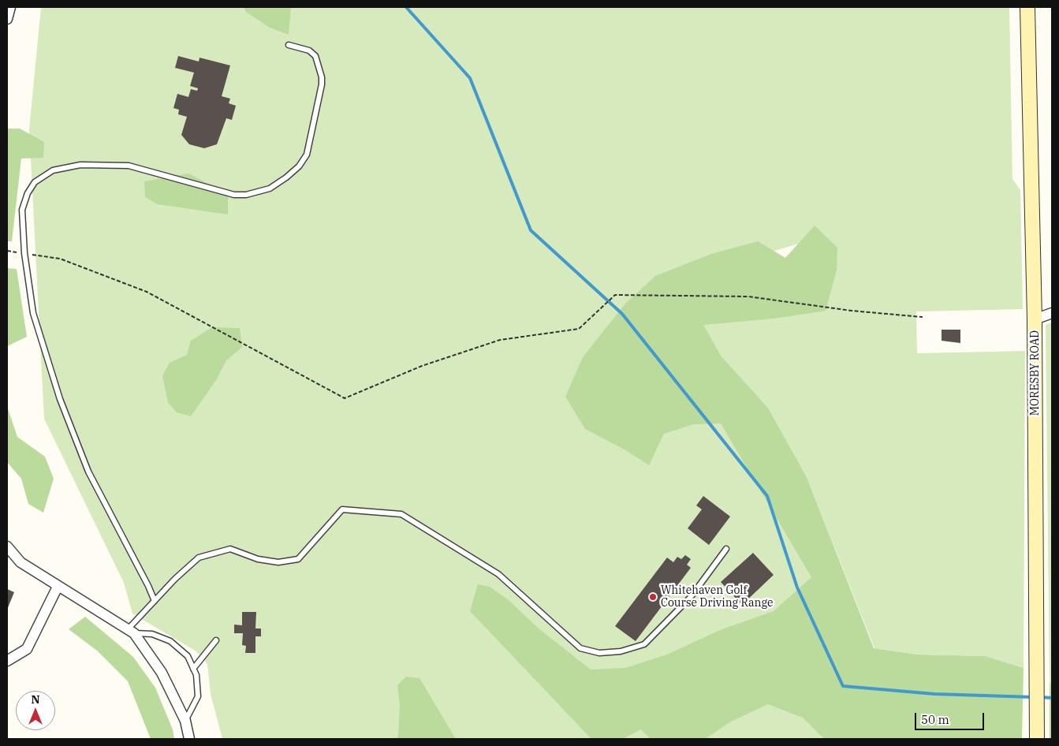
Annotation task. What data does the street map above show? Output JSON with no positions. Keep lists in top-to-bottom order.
{
  "streets": {
    "street": ["MORESBY ROAD"]
  },
  "places": ["Whitehaven Golf Course Driving Range"],
  "scale_bar": "50 m",
  "north": "top"
}
